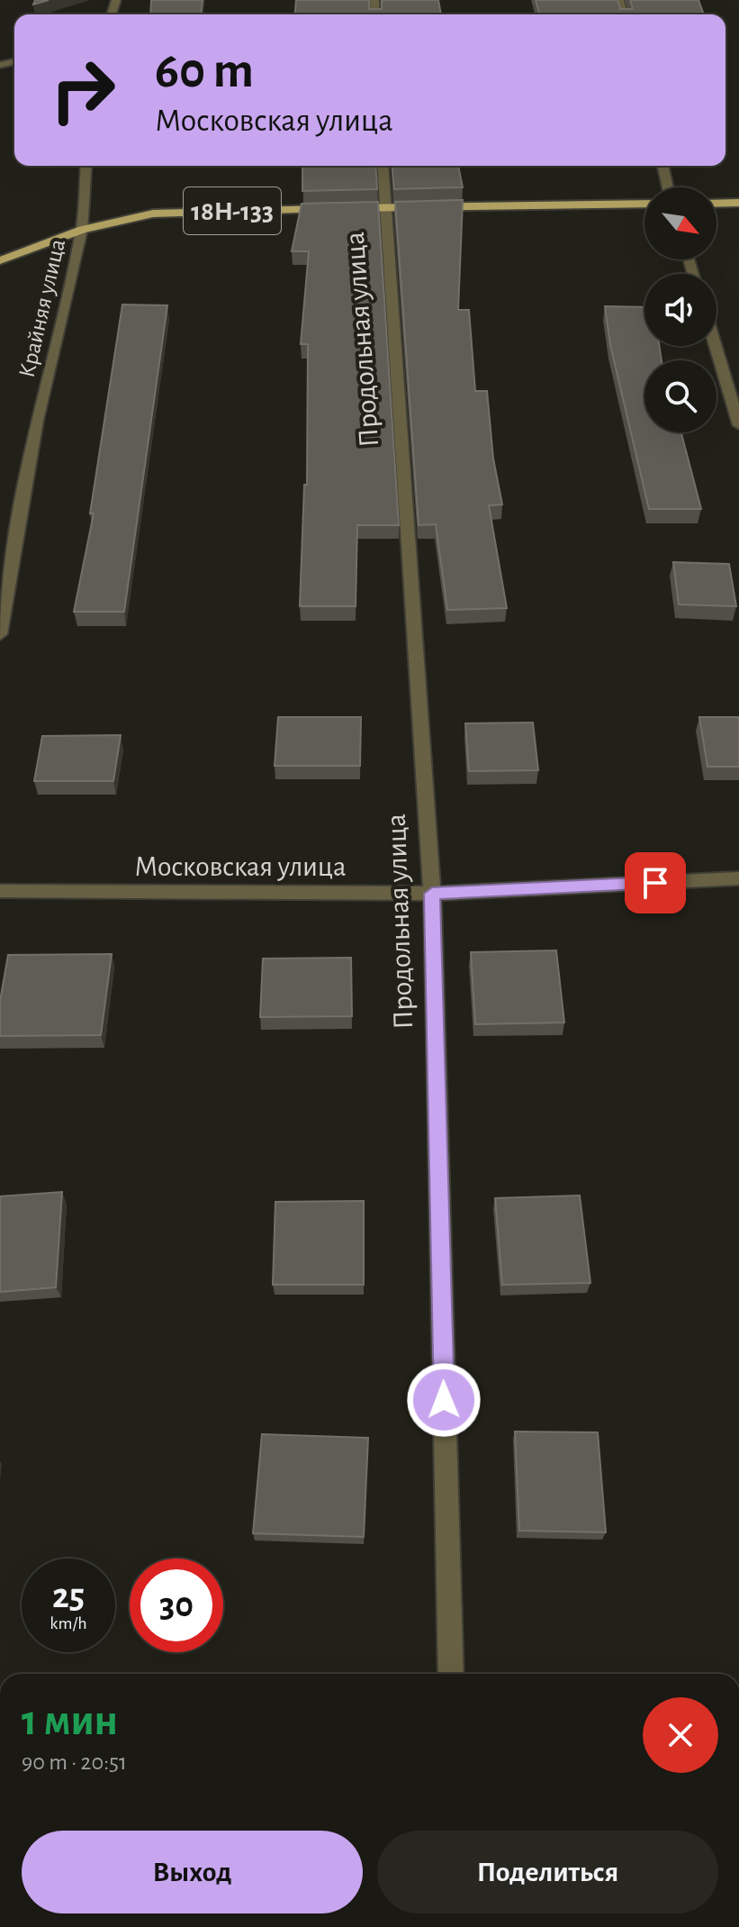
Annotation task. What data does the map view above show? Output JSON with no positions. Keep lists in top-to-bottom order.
{
  "streets": {
    "main road": ["18Н-133"],
    "street": ["Крайняя улица", "Продольная улица", "Московская улица"]
  },
  "crossings": [
    ["18Н-133", "Крайняя улица"],
    ["Продольная улица", "Московская улица"]
  ],
  "north": "bottom right",
  "page": {
    "turn": ["60 m", "Московская улица"],
    "speed": "25 km/h",
    "limit": "30",
    "heading": ["1 мин", "90 m · 20:51"],
    "buttons": ["Выход", "Поделиться"]
  }
}
